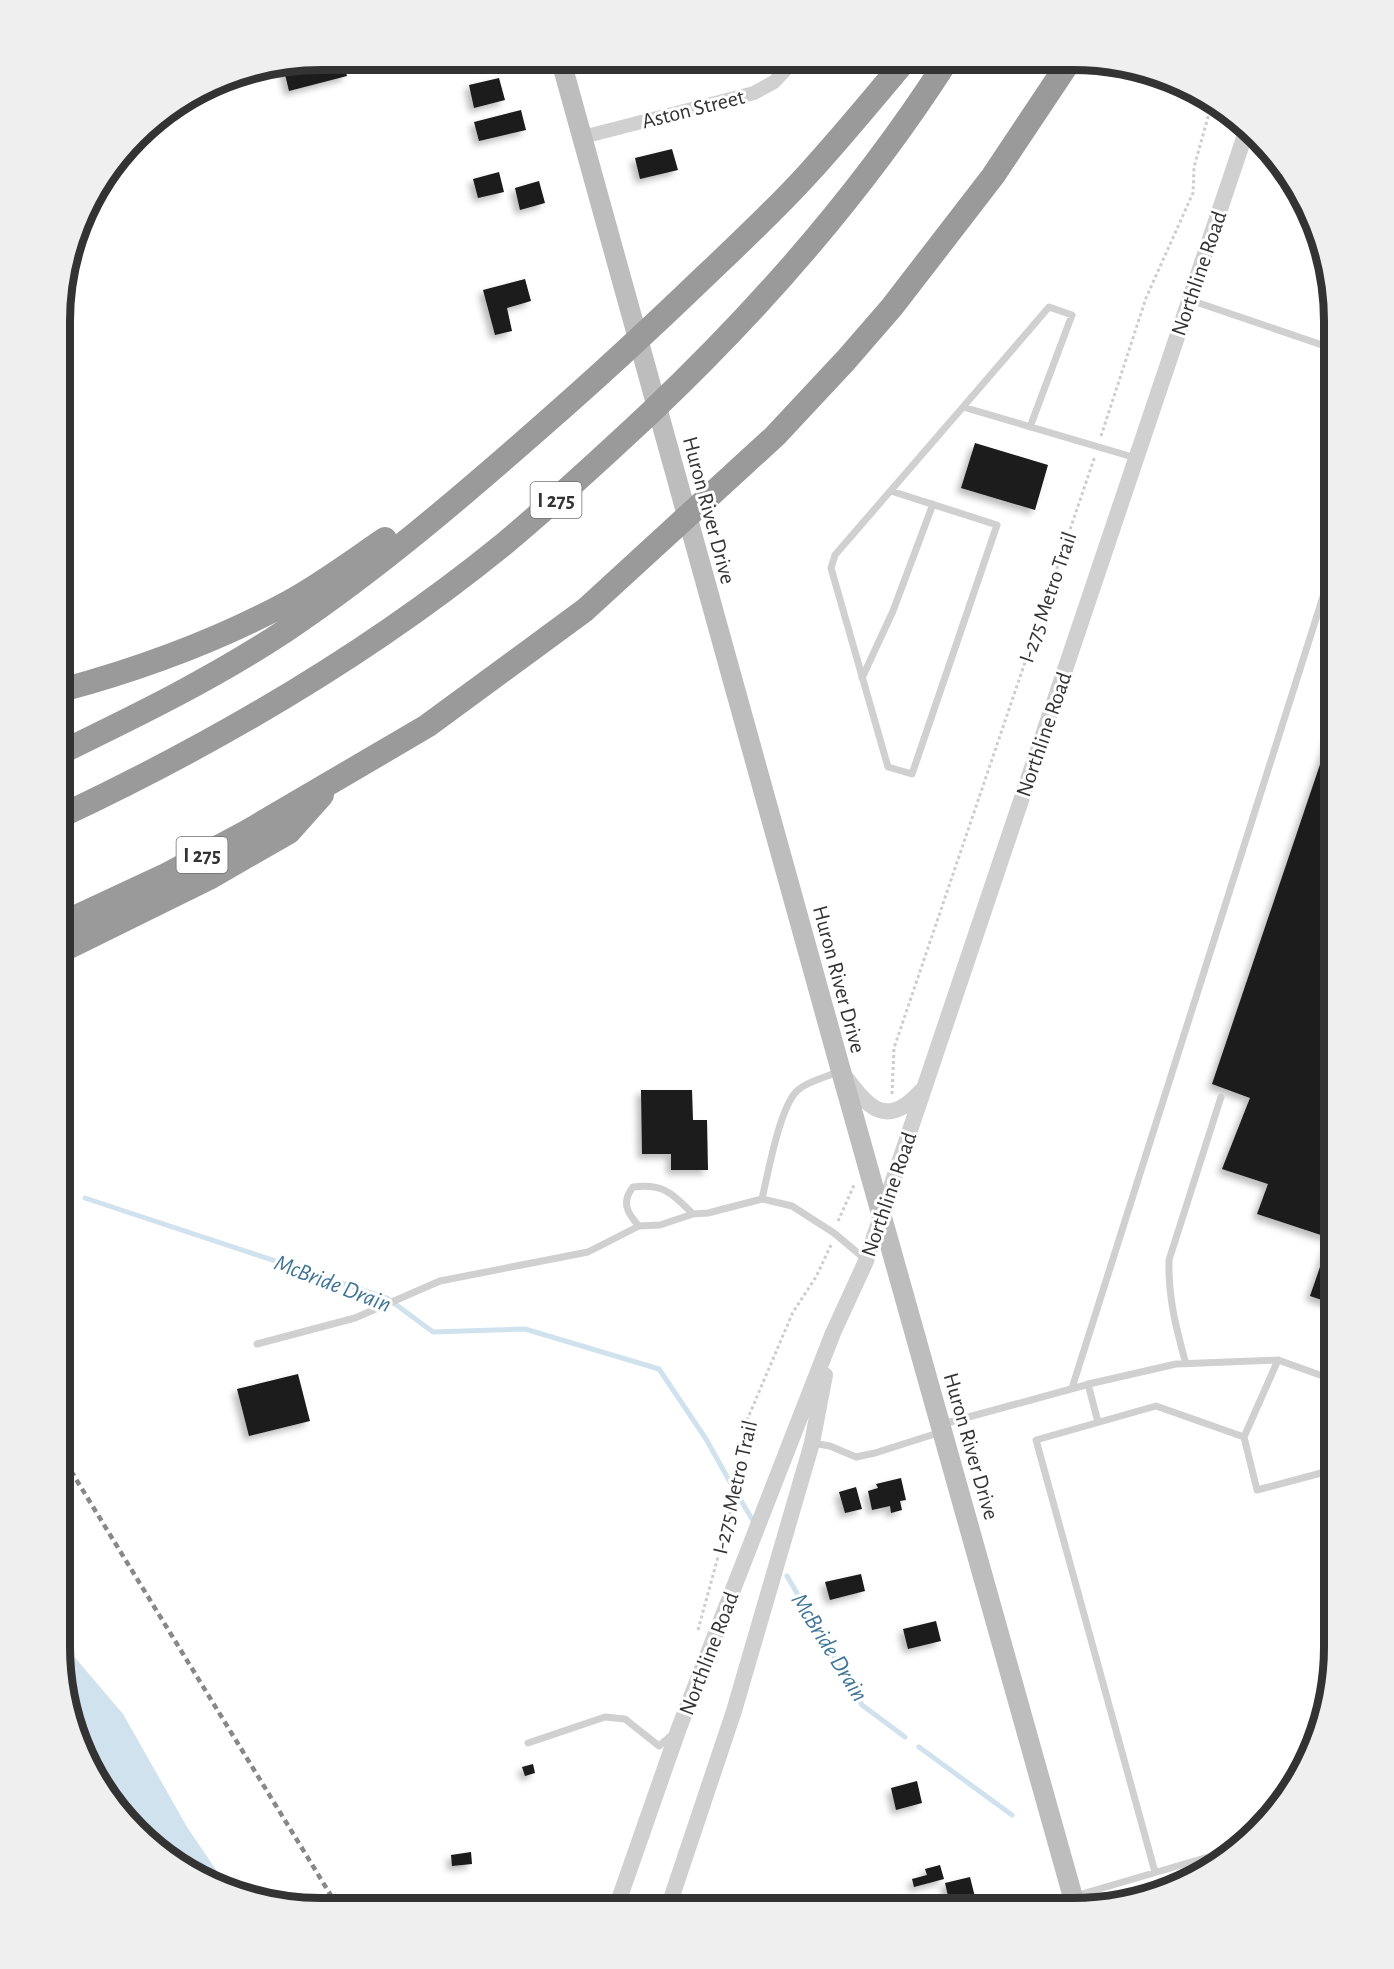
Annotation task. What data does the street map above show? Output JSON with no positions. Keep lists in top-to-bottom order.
{
  "streets": {
    "highway": ["I 275"],
    "main road": ["Huron River Drive"],
    "street": ["Aston Street", "Northline Road"],
    "path": ["I-275 Metro Trail"]
  },
  "crossings": [
    ["Aston Street", "Huron River Drive"],
    ["Northline Road", "Huron River Drive"]
  ],
  "water": ["McBride Drain"]
}
